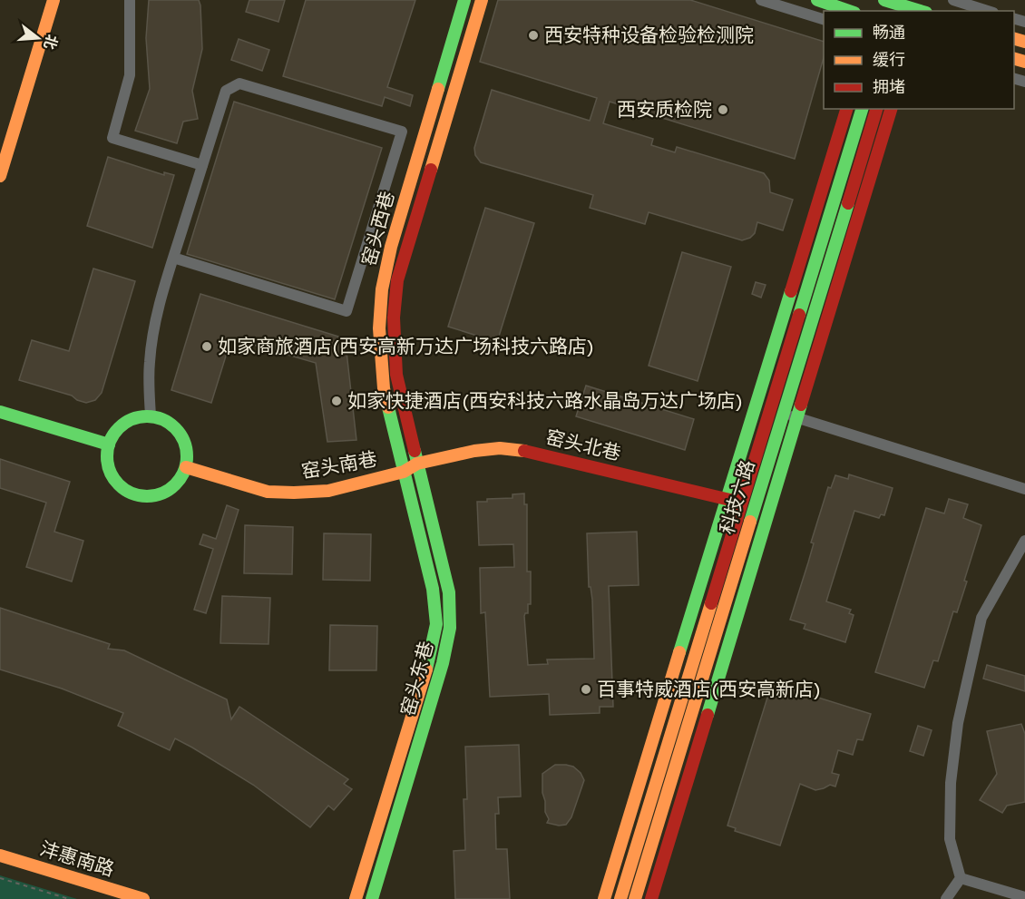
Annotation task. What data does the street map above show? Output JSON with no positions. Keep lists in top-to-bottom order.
{
  "streets": {
    "main road": [
      "窑头西巷",
      "窑头北巷",
      "窑头南巷",
      "科技六路",
      "窑头东巷",
      "沣惠南路"
    ]
  },
  "crossings": [
    ["窑头西巷", "窑头北巷"],
    ["窑头西巷", "窑头南巷"],
    ["窑头西巷", "窑头东巷"],
    ["窑头北巷", "窑头南巷"],
    ["窑头北巷", "科技六路"],
    ["窑头北巷", "窑头东巷"],
    ["窑头南巷", "窑头东巷"]
  ],
  "places": [
    "西安特种设备检验检测院",
    "西安质检院",
    "如家商旅酒店(西安高新万达广场科技六路店)",
    "如家快捷酒店(西安科技六路水晶岛万达广场店)",
    "百事特威酒店(西安高新店)"
  ],
  "legend": ["畅通", "缓行", "拥堵"],
  "north": "right"
}
